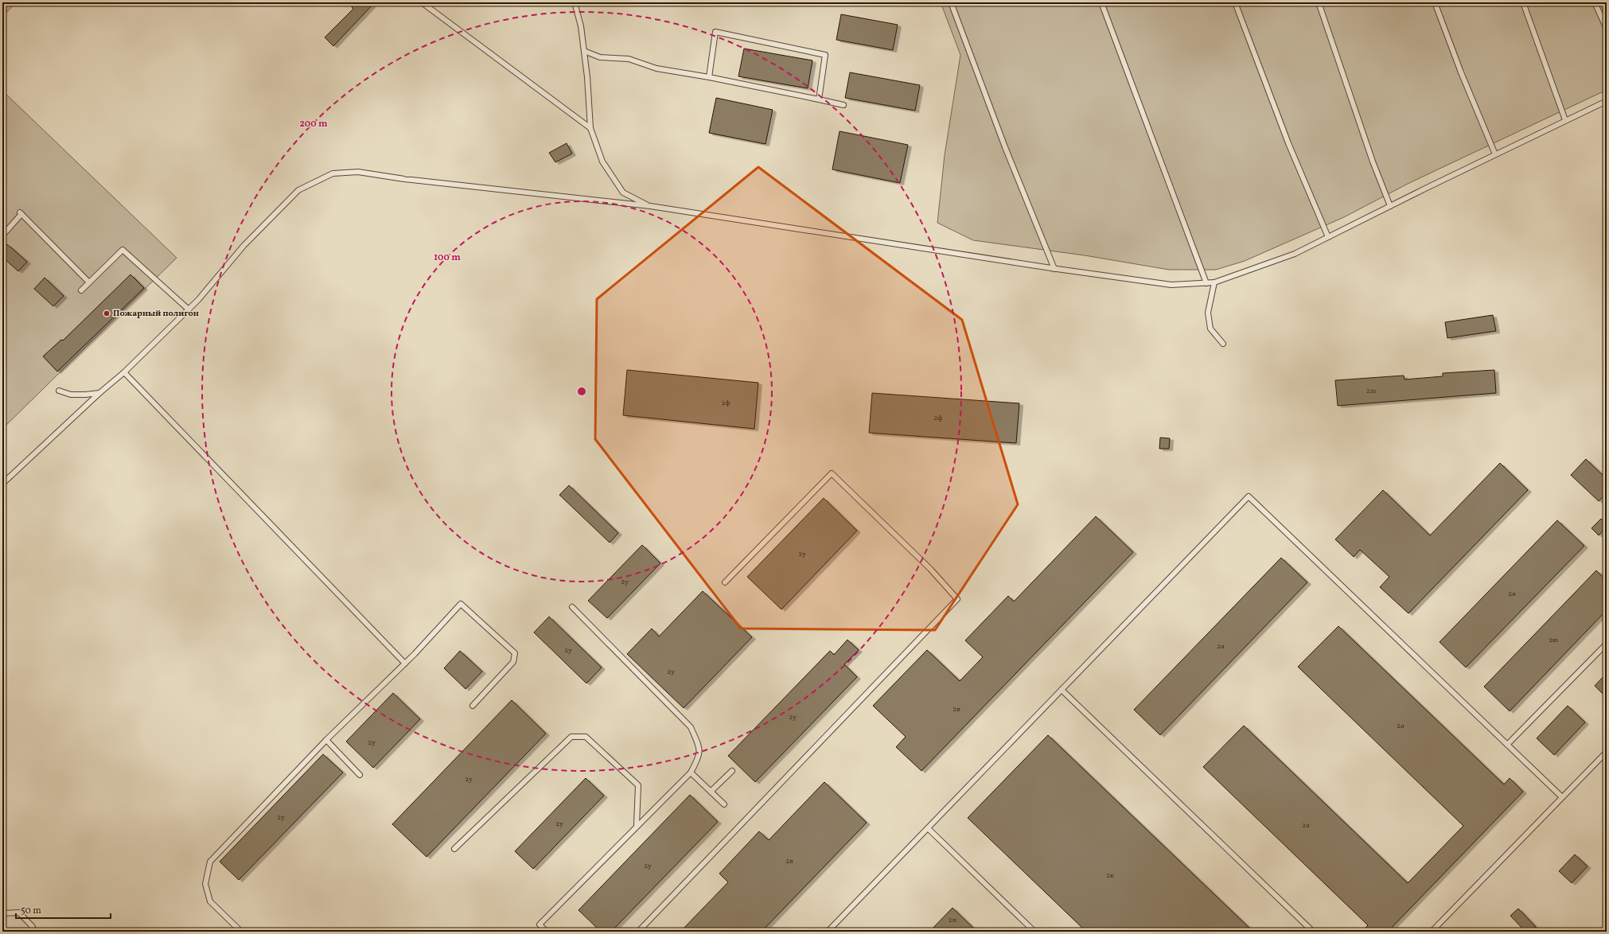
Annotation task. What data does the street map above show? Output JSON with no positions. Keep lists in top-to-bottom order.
{
  "places": ["Пожарный полигон"],
  "house_numbers": [
    "2ш",
    "2ф",
    "2ф",
    "2у",
    "2у",
    "2я",
    "2ю",
    "2я",
    "2у",
    "2у",
    "2в",
    "2у",
    "2я",
    "2у",
    "2у",
    "2у",
    "2у",
    "2я",
    "2в",
    "2у",
    "2к",
    "2н"
  ],
  "scale_bar": "50 m",
  "rings": ["200 m", "100 m"]
}
